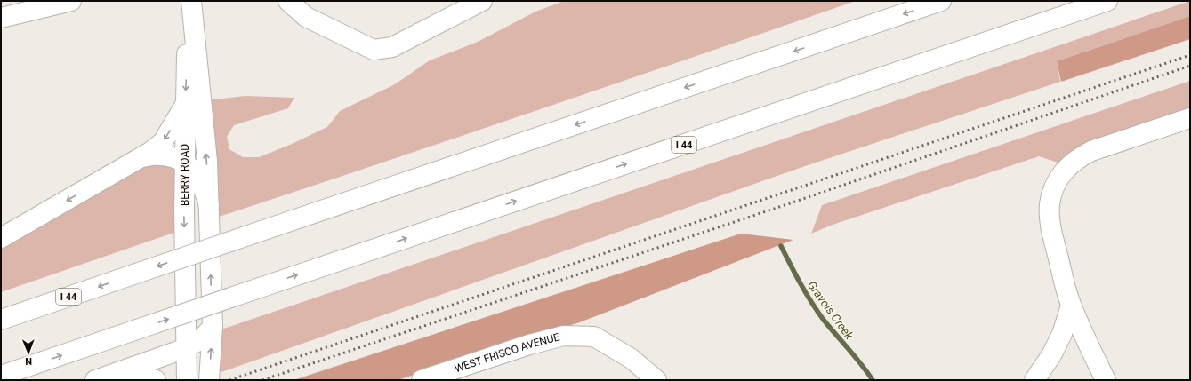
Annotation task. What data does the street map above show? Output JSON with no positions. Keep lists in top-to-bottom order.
{
  "streets": {
    "main road": ["I 44", "BERRY ROAD", "WEST FRISCO AVENUE"]
  },
  "water": ["Gravois Creek"],
  "north": "bottom"
}
